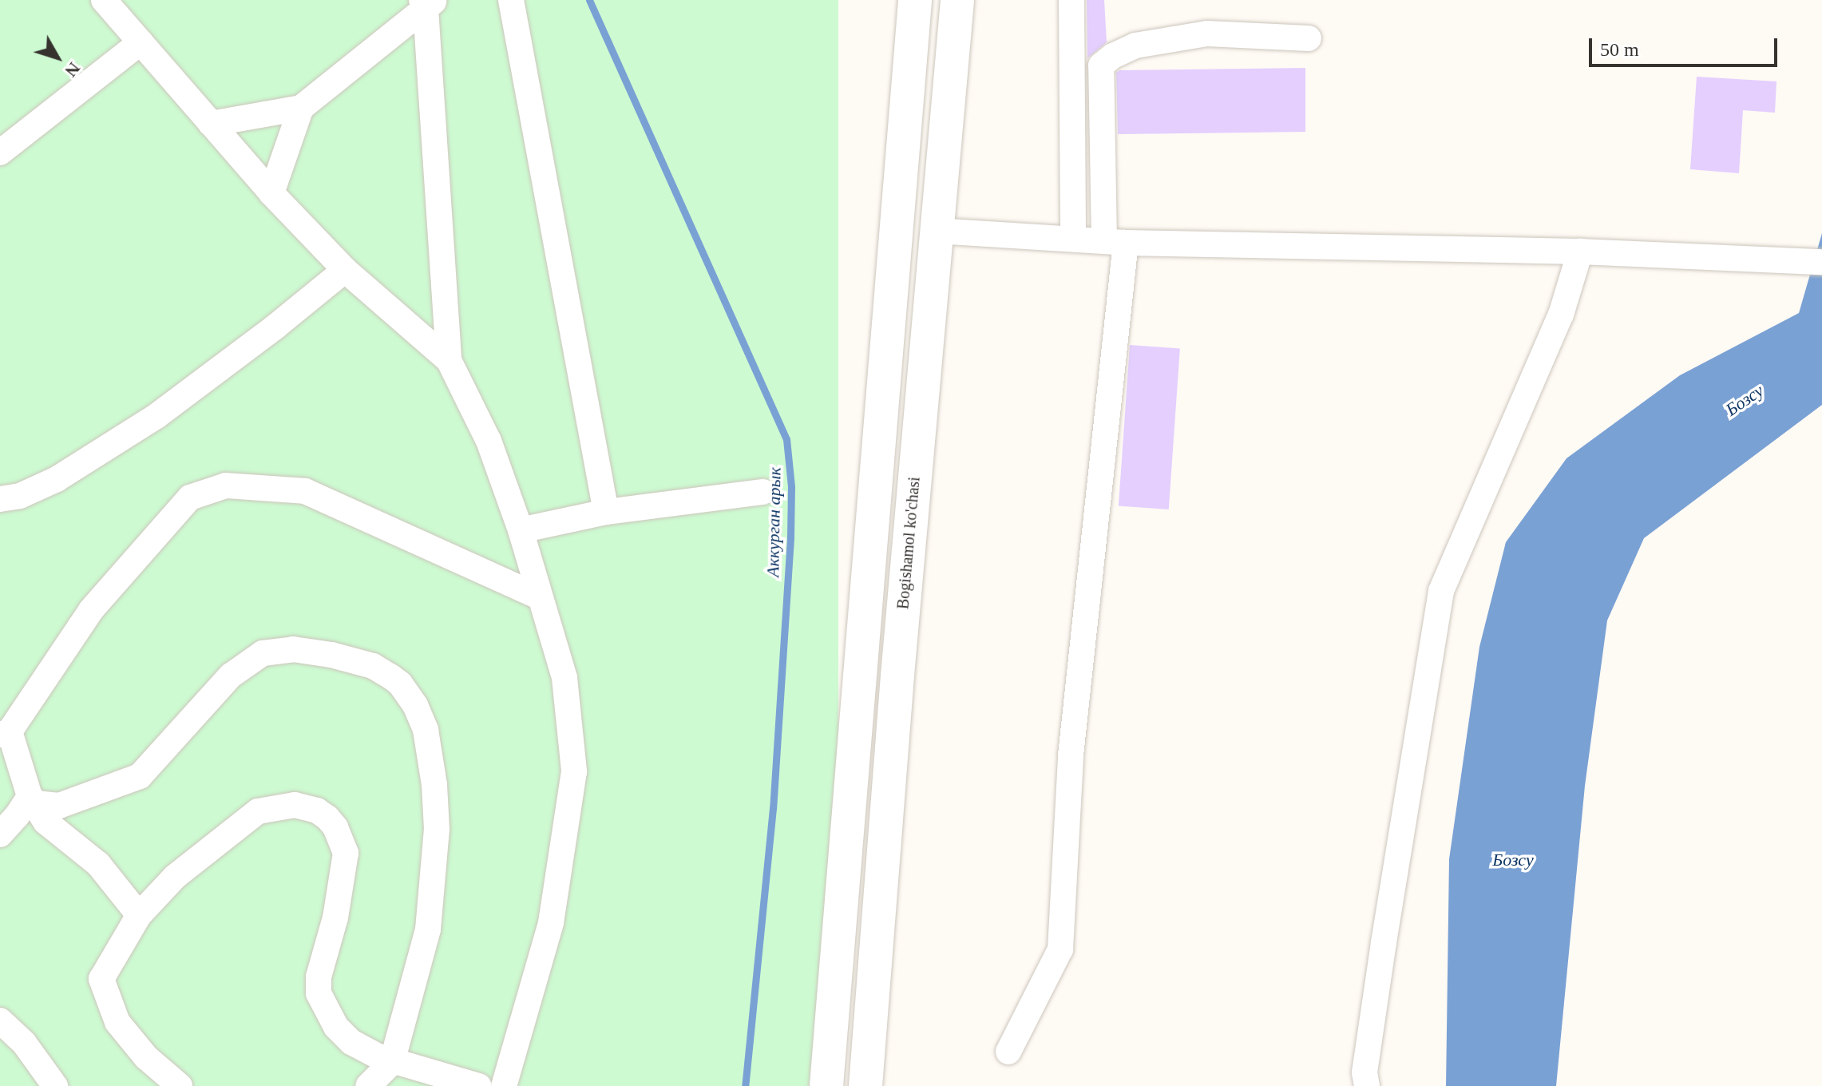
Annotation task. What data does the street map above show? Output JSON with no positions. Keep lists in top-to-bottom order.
{
  "streets": {
    "main road": ["Bogishamol ko'chasi"]
  },
  "water": ["Бозсу", "Аккурган арык"],
  "scale_bar": "50 m",
  "north": "bottom right"
}
